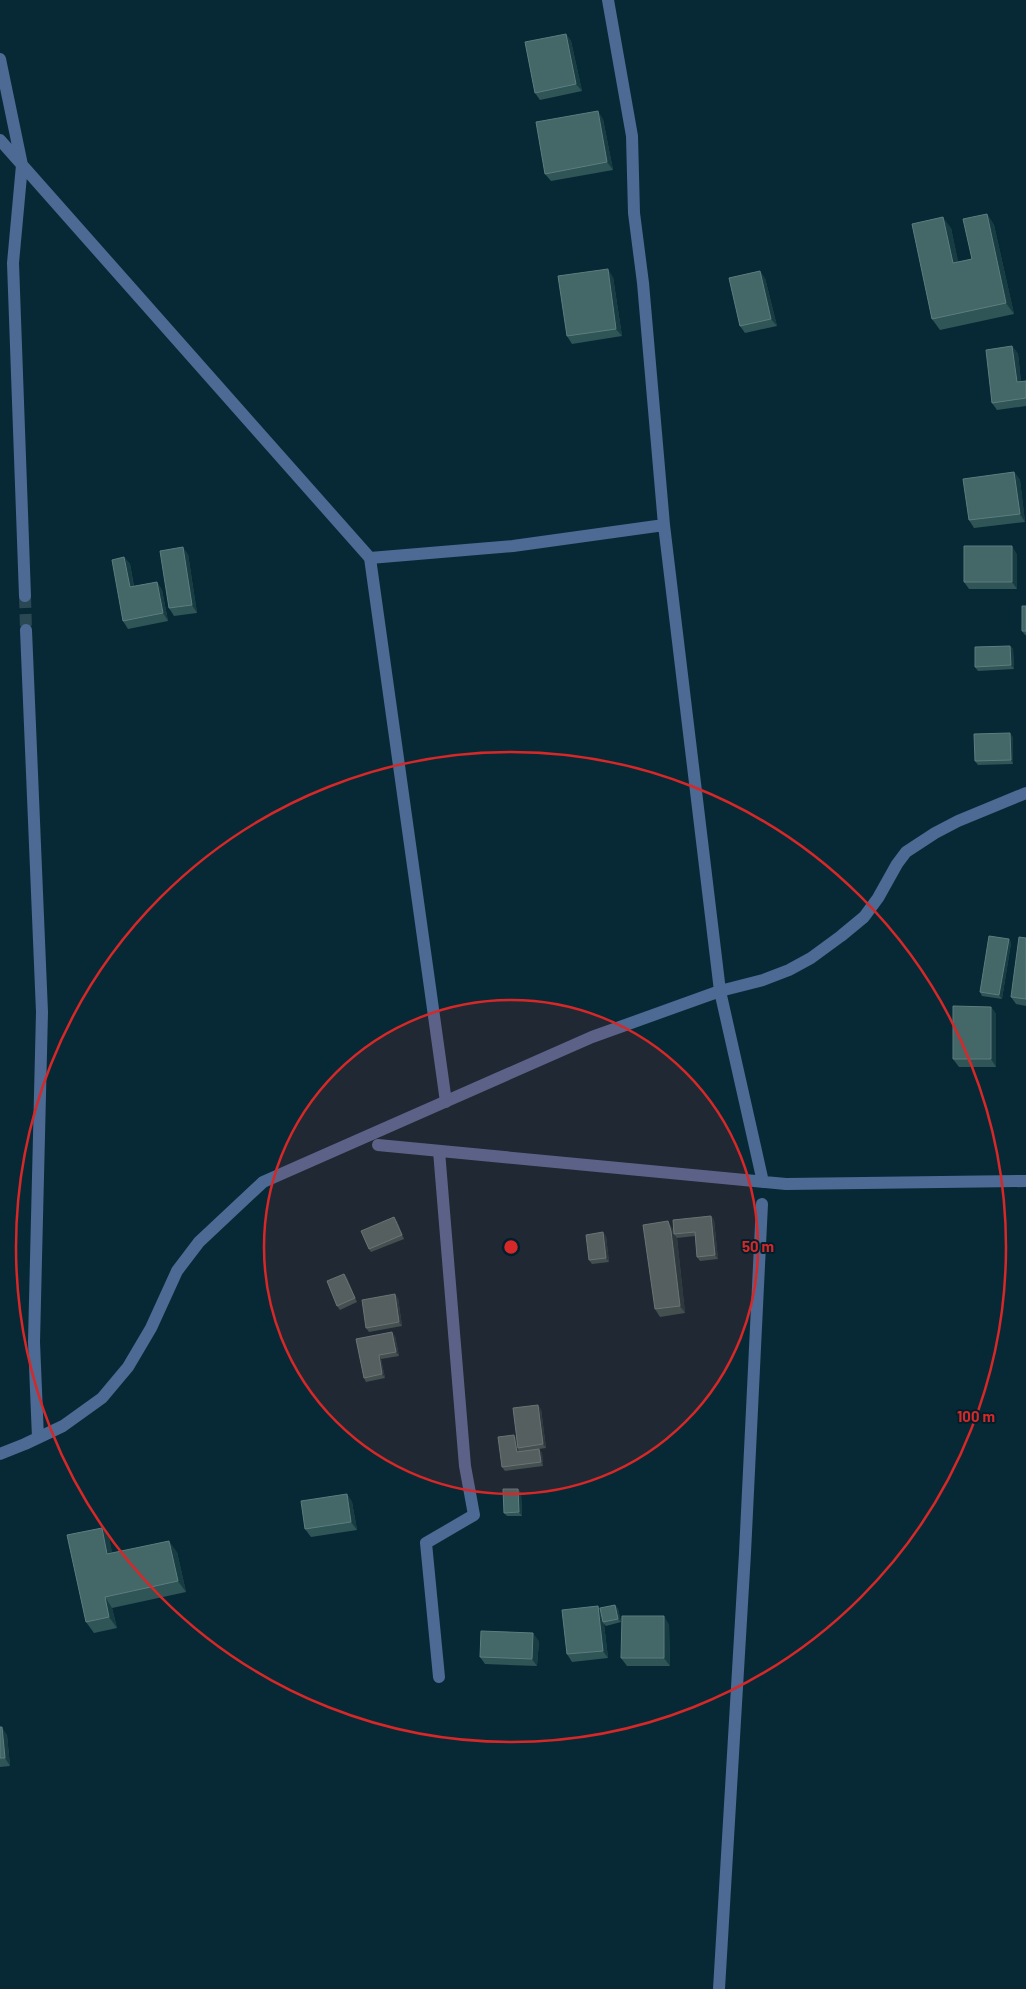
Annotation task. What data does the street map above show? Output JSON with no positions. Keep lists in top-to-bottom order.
{
  "rings": ["50 m", "100 m"]
}
